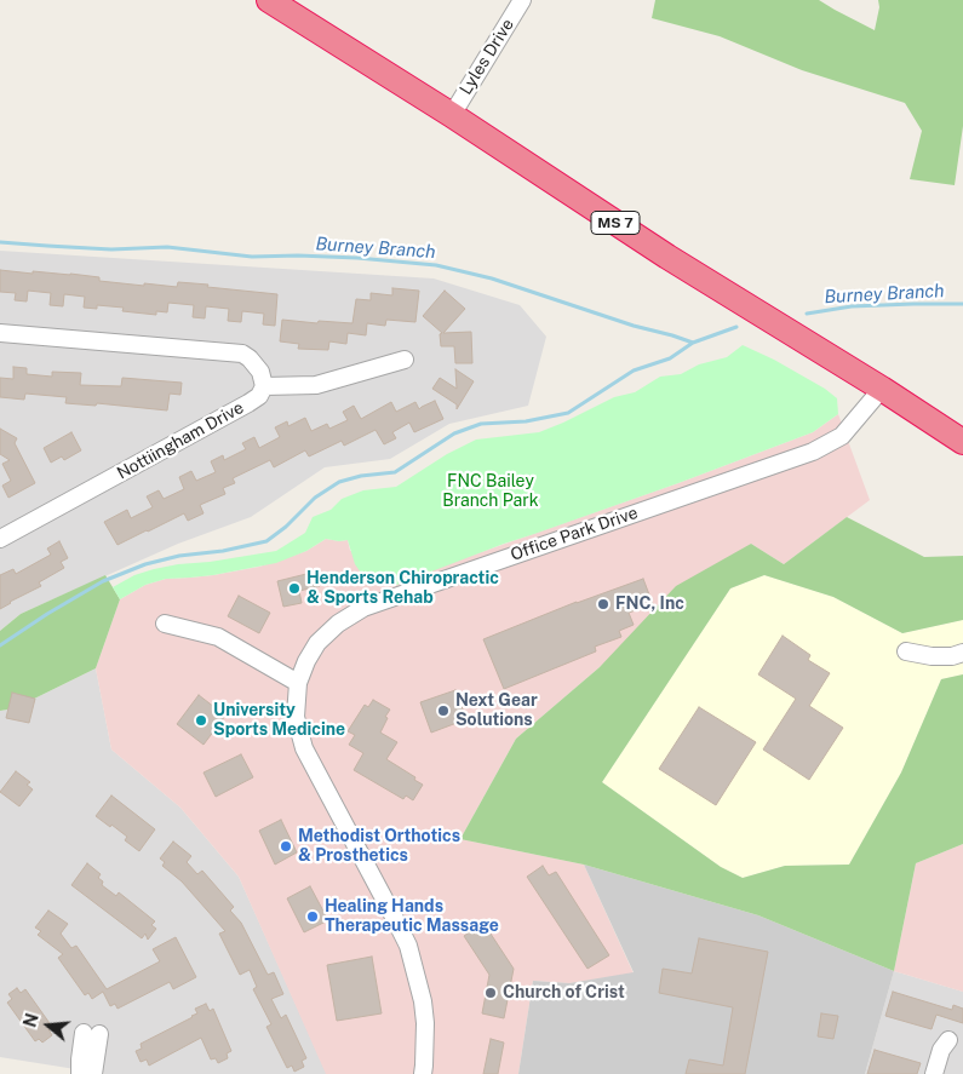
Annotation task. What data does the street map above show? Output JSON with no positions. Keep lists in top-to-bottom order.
{
  "streets": {
    "highway": ["MS 7"],
    "street": ["Lyles Drive", "Nottiingham Drive", "Office Park Drive"]
  },
  "crossings": [
    ["Lyles Drive", "MS 7"],
    ["MS 7", "Office Park Drive"]
  ],
  "water": ["Burney Branch"],
  "parks": ["FNC Bailey Branch Park"],
  "places": [
    "Henderson Chiropractic & Sports Rehab",
    "FNC, Inc",
    "Next Gear Solutions",
    "University Sports Medicine",
    "Methodist Orthotics & Prosthetics",
    "Healing Hands Therapeutic Massage",
    "Church of Crist"
  ],
  "north": "left"
}
